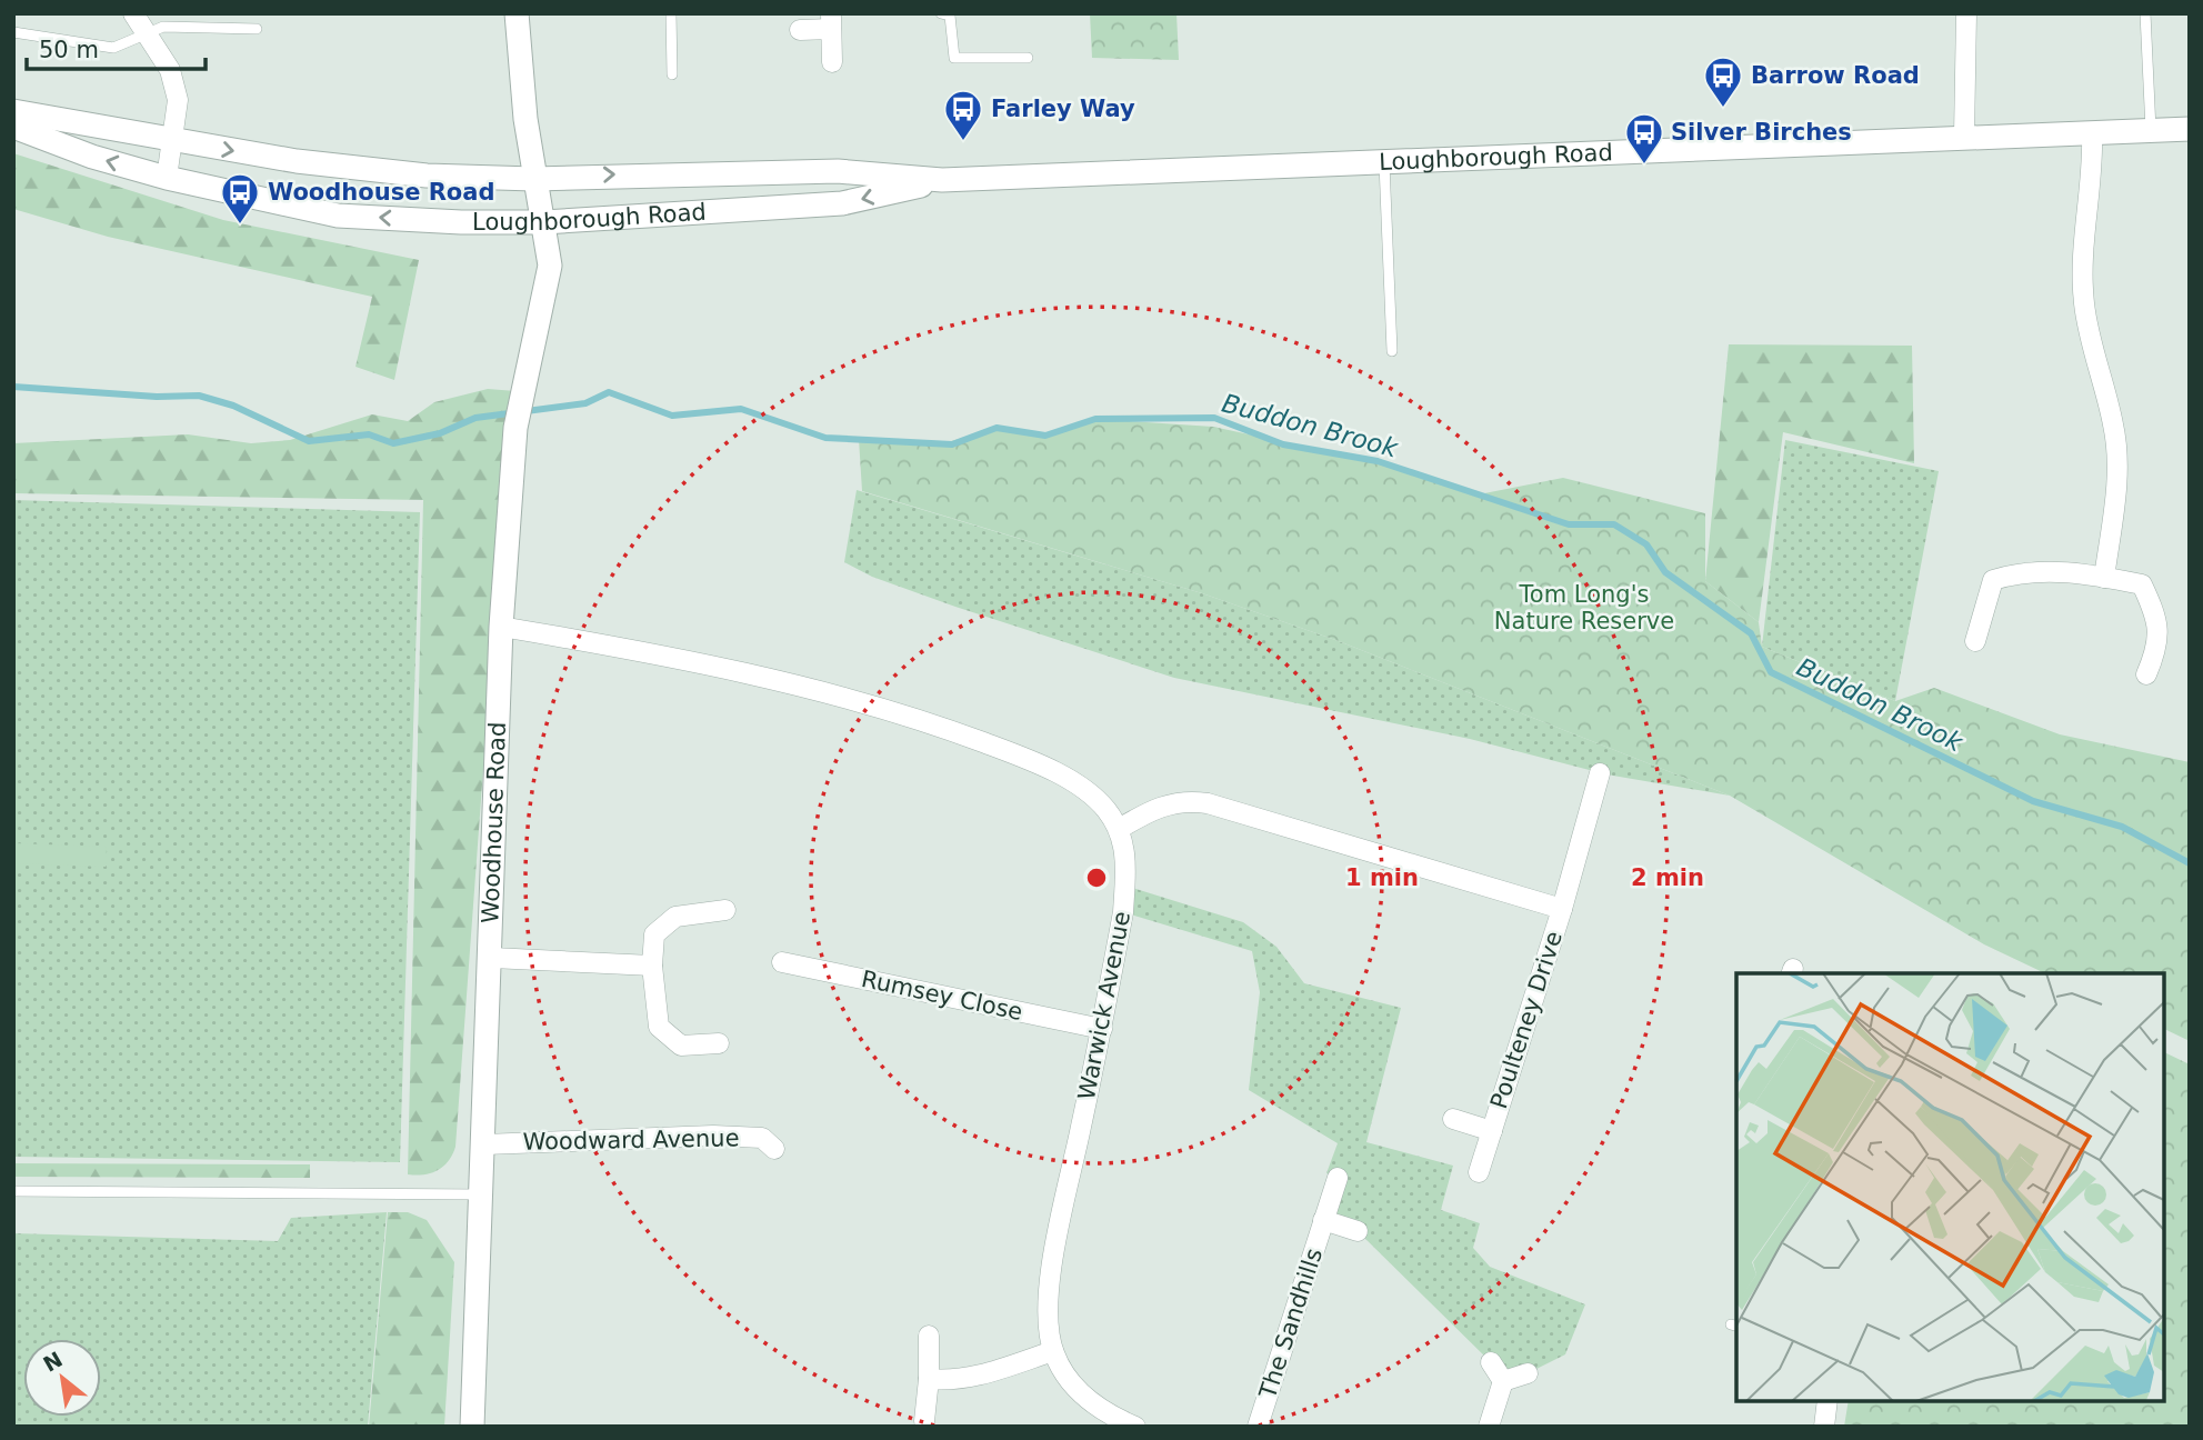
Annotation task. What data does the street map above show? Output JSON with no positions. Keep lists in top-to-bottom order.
{
  "streets": {
    "street": [
      "Loughborough Road",
      "Woodhouse Road",
      "Rumsey Close",
      "Warwick Avenue",
      "Poulteney Drive",
      "Woodward Avenue",
      "The Sandhills"
    ]
  },
  "crossings": [
    ["Loughborough Road", "Woodhouse Road"],
    ["Woodhouse Road", "Warwick Avenue"],
    ["Woodhouse Road", "Woodward Avenue"],
    ["Rumsey Close", "Warwick Avenue"],
    ["Warwick Avenue", "Poulteney Drive"]
  ],
  "water": ["Buddon Brook"],
  "parks": ["Tom Long's Nature Reserve"],
  "places": {
    "bus stop": [
      "Barrow Road",
      "Farley Way",
      "Silver Birches",
      "Woodhouse Road"
    ]
  },
  "scale_bar": "50 m",
  "north": "top left",
  "rings": ["1 min", "2 min"]
}
